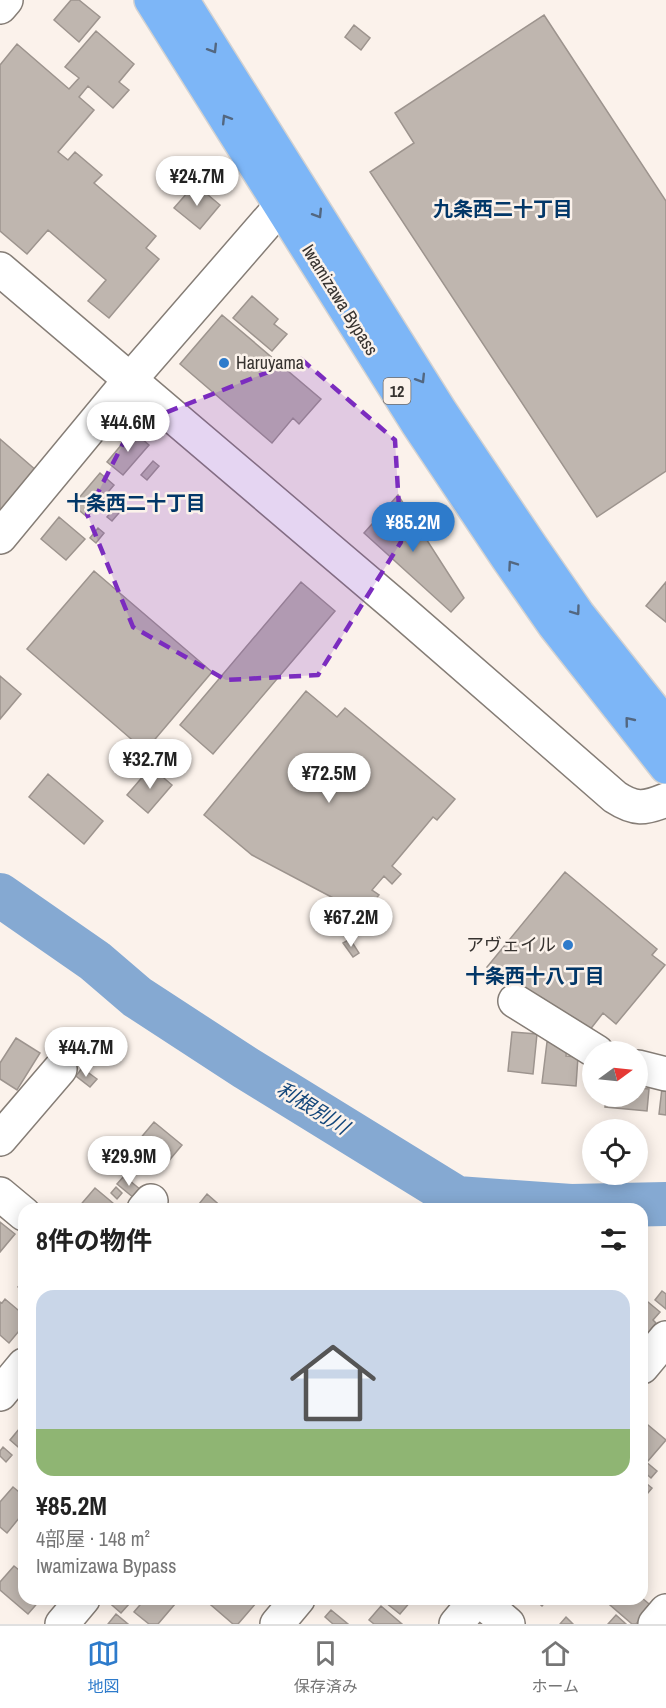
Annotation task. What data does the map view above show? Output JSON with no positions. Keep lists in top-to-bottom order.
{
  "streets": {
    "highway": ["Iwamizawa Bypass", "12"]
  },
  "districts": ["九条西二十丁目", "十条西二十丁目", "十条西十八丁目"],
  "water": ["利根別川"],
  "places": ["Haruyama", "アヴェイル"],
  "north": "right",
  "page": {
    "price": [
      "¥24.7M",
      "¥44.6M",
      "¥85.2M",
      "¥32.7M",
      "¥72.5M",
      "¥67.2M",
      "¥44.7M",
      "¥29.9M"
    ],
    "heading": "8件の物件",
    "list": [
      {
        "name": "¥85.2M",
        "note": "4部屋 · 148 m² · Iwamizawa Bypass"
      }
    ],
    "tabs": ["地図", "保存済み", "ホーム"]
  }
}
